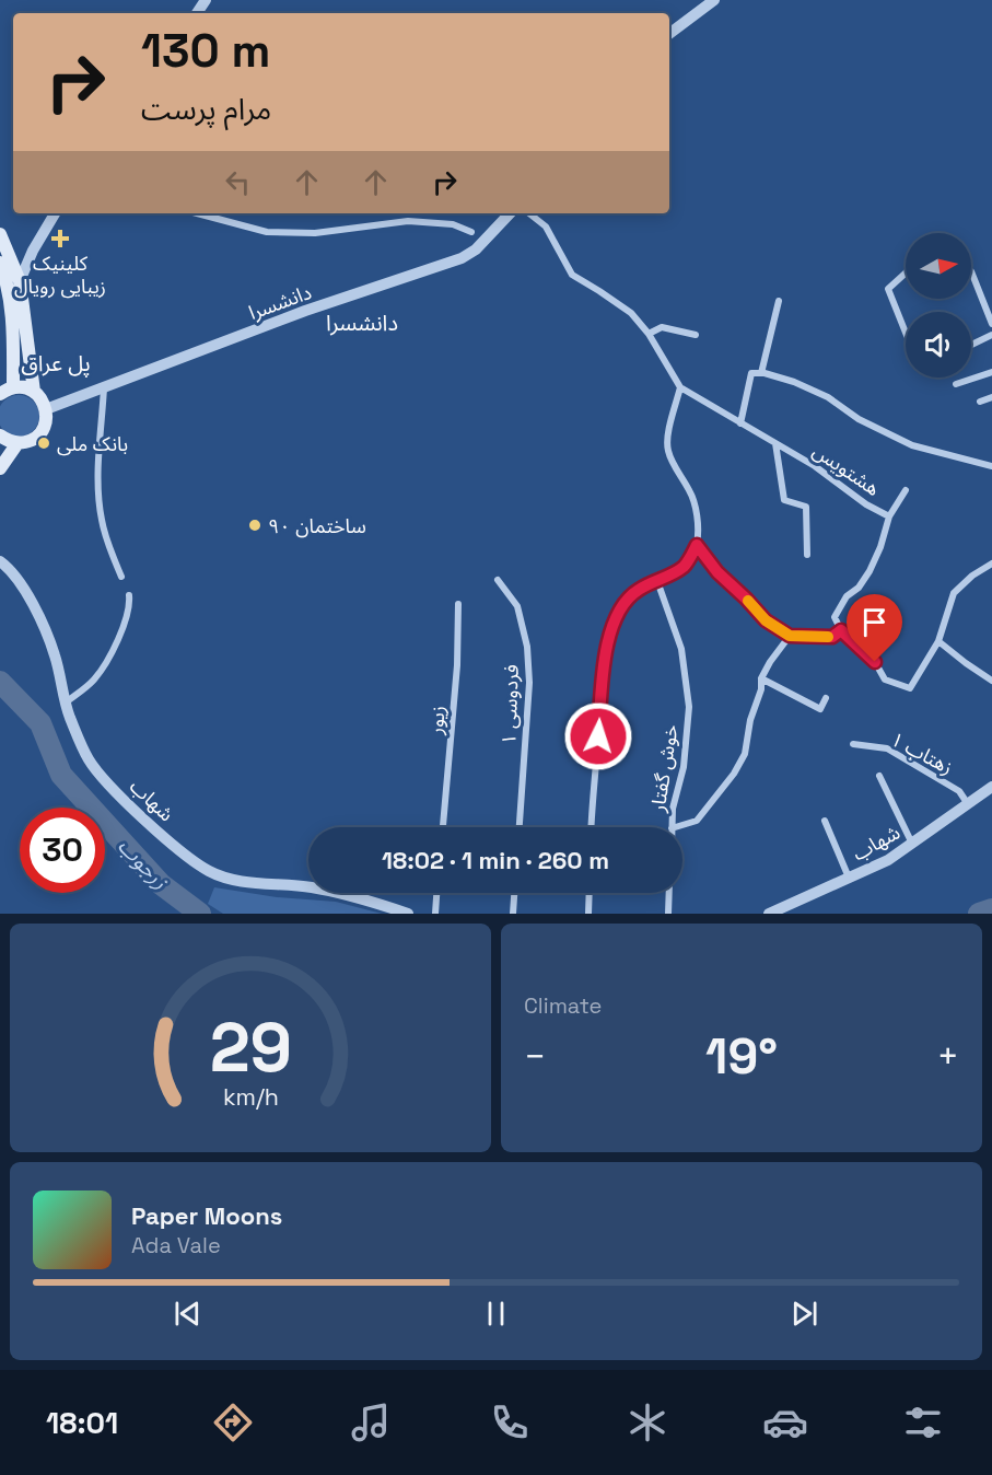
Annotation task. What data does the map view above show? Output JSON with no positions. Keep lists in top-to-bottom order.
{
  "streets": {
    "street": [
      "دانشسرا",
      "هشتویس",
      "فردوسی ۱",
      "زیور",
      "زهتاب ۱",
      "خوش گفتار",
      "شهاب"
    ]
  },
  "crossings": [
    ["زهتاب ۱", "شهاب"]
  ],
  "districts": ["دانشسرا", "پل عراق"],
  "water": ["زرجوب"],
  "places": {
    "health": ["کلینیک زیبایی رویال"],
    "other": ["بانک ملی", "ساختمان ۹۰"]
  },
  "north": "right",
  "page": {
    "turn": ["130 m", "مرام پرست"],
    "limit": "30",
    "trip": "18:02 · 1 min · 260 m",
    "tile": "Climate",
    "heat": ["−", "19°", "+"],
    "song": ["Paper Moons", "Ada Vale"],
    "tabs": "18:01",
    "gauge": ["29", "km/h"]
  }
}
